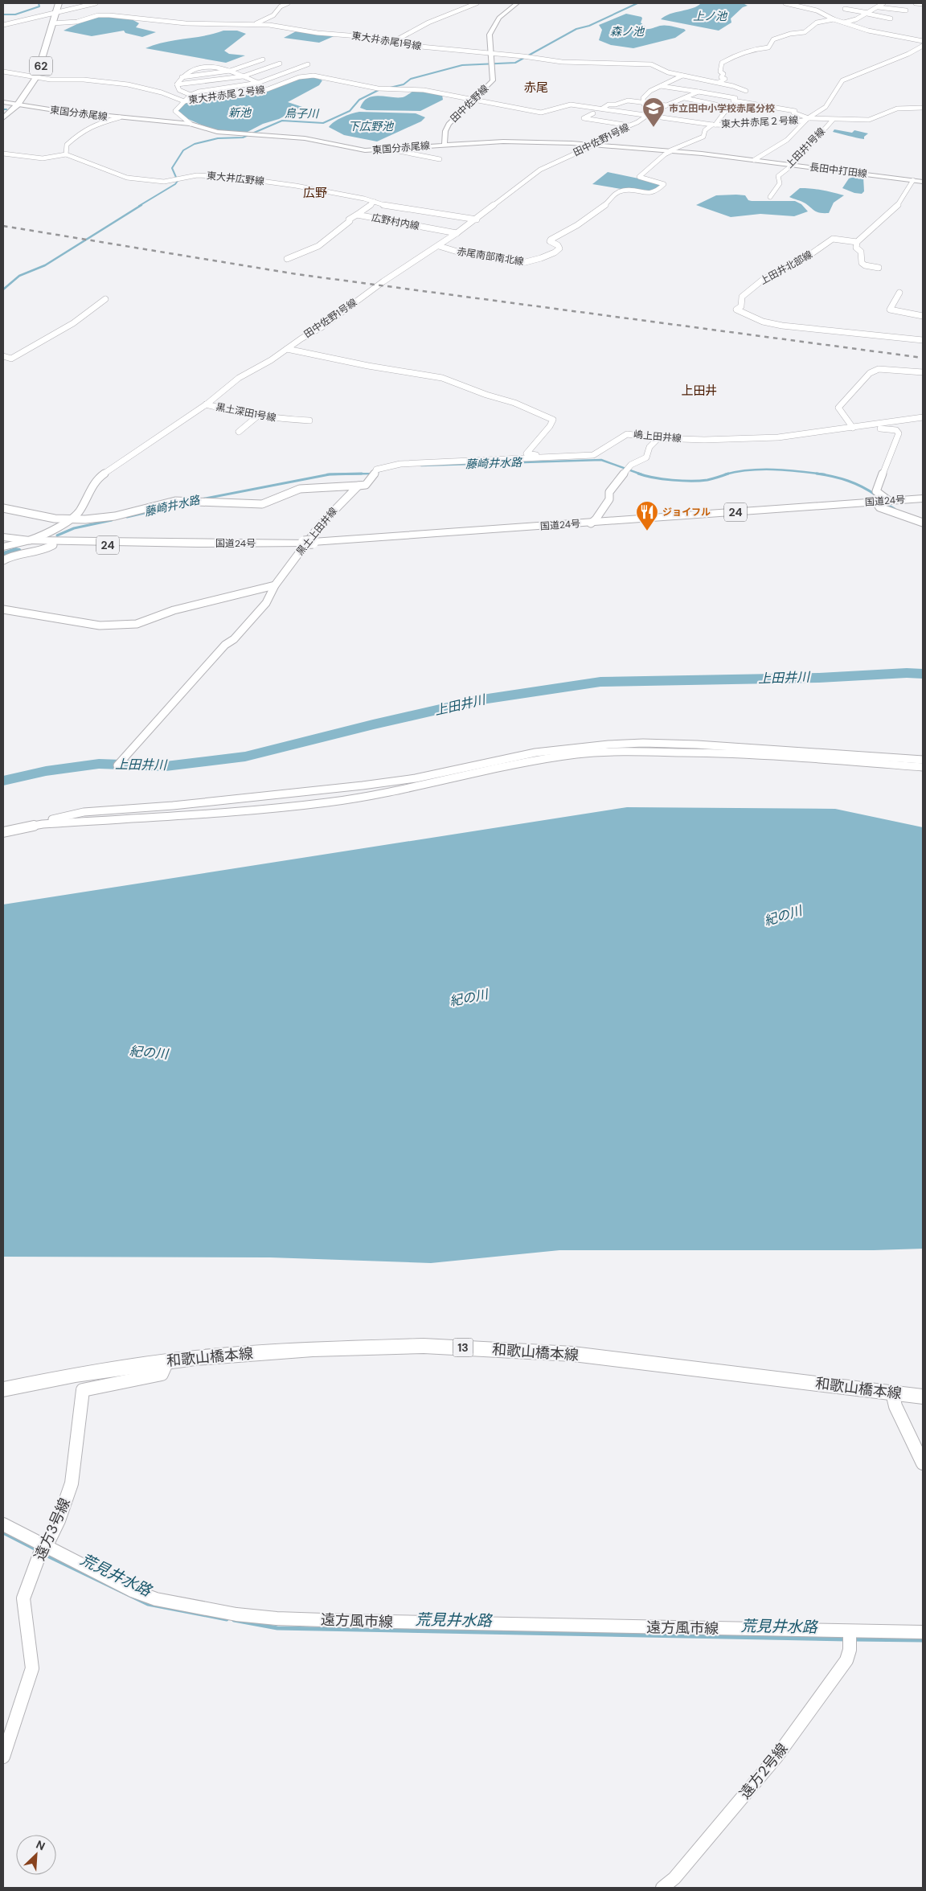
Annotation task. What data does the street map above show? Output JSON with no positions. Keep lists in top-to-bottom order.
{
  "streets": {
    "highway": ["国道24号", "24"],
    "main road": ["62", "13", "和歌山橋本線"],
    "street": [
      "東大井赤尾1号線",
      "東大井赤尾２号線",
      "田中佐野線",
      "東国分赤尾線",
      "田中佐野1号線",
      "上田井1号線",
      "長田中打田線",
      "東大井広野線",
      "広野村内線",
      "赤尾南部南北線",
      "上田井北部線",
      "黒土深田1号線",
      "嶋上田井線",
      "黒土上田井線",
      "遠方3号線",
      "遠方風市線",
      "遠方2号線"
    ]
  },
  "crossings": [
    ["東大井赤尾1号線", "62"],
    ["東大井赤尾1号線", "田中佐野線"],
    ["62", "東大井赤尾２号線"],
    ["62", "東国分赤尾線"],
    ["東大井赤尾２号線", "田中佐野線"],
    ["東大井赤尾２号線", "田中佐野1号線"],
    ["田中佐野線", "東国分赤尾線"],
    ["東国分赤尾線", "田中佐野1号線"],
    ["東国分赤尾線", "長田中打田線"],
    ["東国分赤尾線", "赤尾南部南北線"],
    ["田中佐野1号線", "東大井広野線"],
    ["田中佐野1号線", "広野村内線"],
    ["田中佐野1号線", "赤尾南部南北線"],
    ["田中佐野1号線", "黒土深田1号線"],
    ["田中佐野1号線", "国道24号"],
    ["田中佐野1号線", "黒土上田井線"],
    ["上田井1号線", "長田中打田線"],
    ["東大井広野線", "広野村内線"],
    ["嶋上田井線", "黒土上田井線"],
    ["和歌山橋本線", "遠方3号線"],
    ["遠方3号線", "遠方風市線"],
    ["遠方風市線", "遠方2号線"]
  ],
  "districts": ["赤尾", "広野", "上田井"],
  "water": [
    "上ノ池",
    "森ノ池",
    "新池",
    "烏子川",
    "下広野池",
    "藤崎井水路",
    "上田井川",
    "紀の川",
    "荒見井水路"
  ],
  "places": {
    "school or university": ["市立田中小学校赤尾分校"],
    "restaurant": ["ジョイフル"]
  },
  "north": "top right"
}
